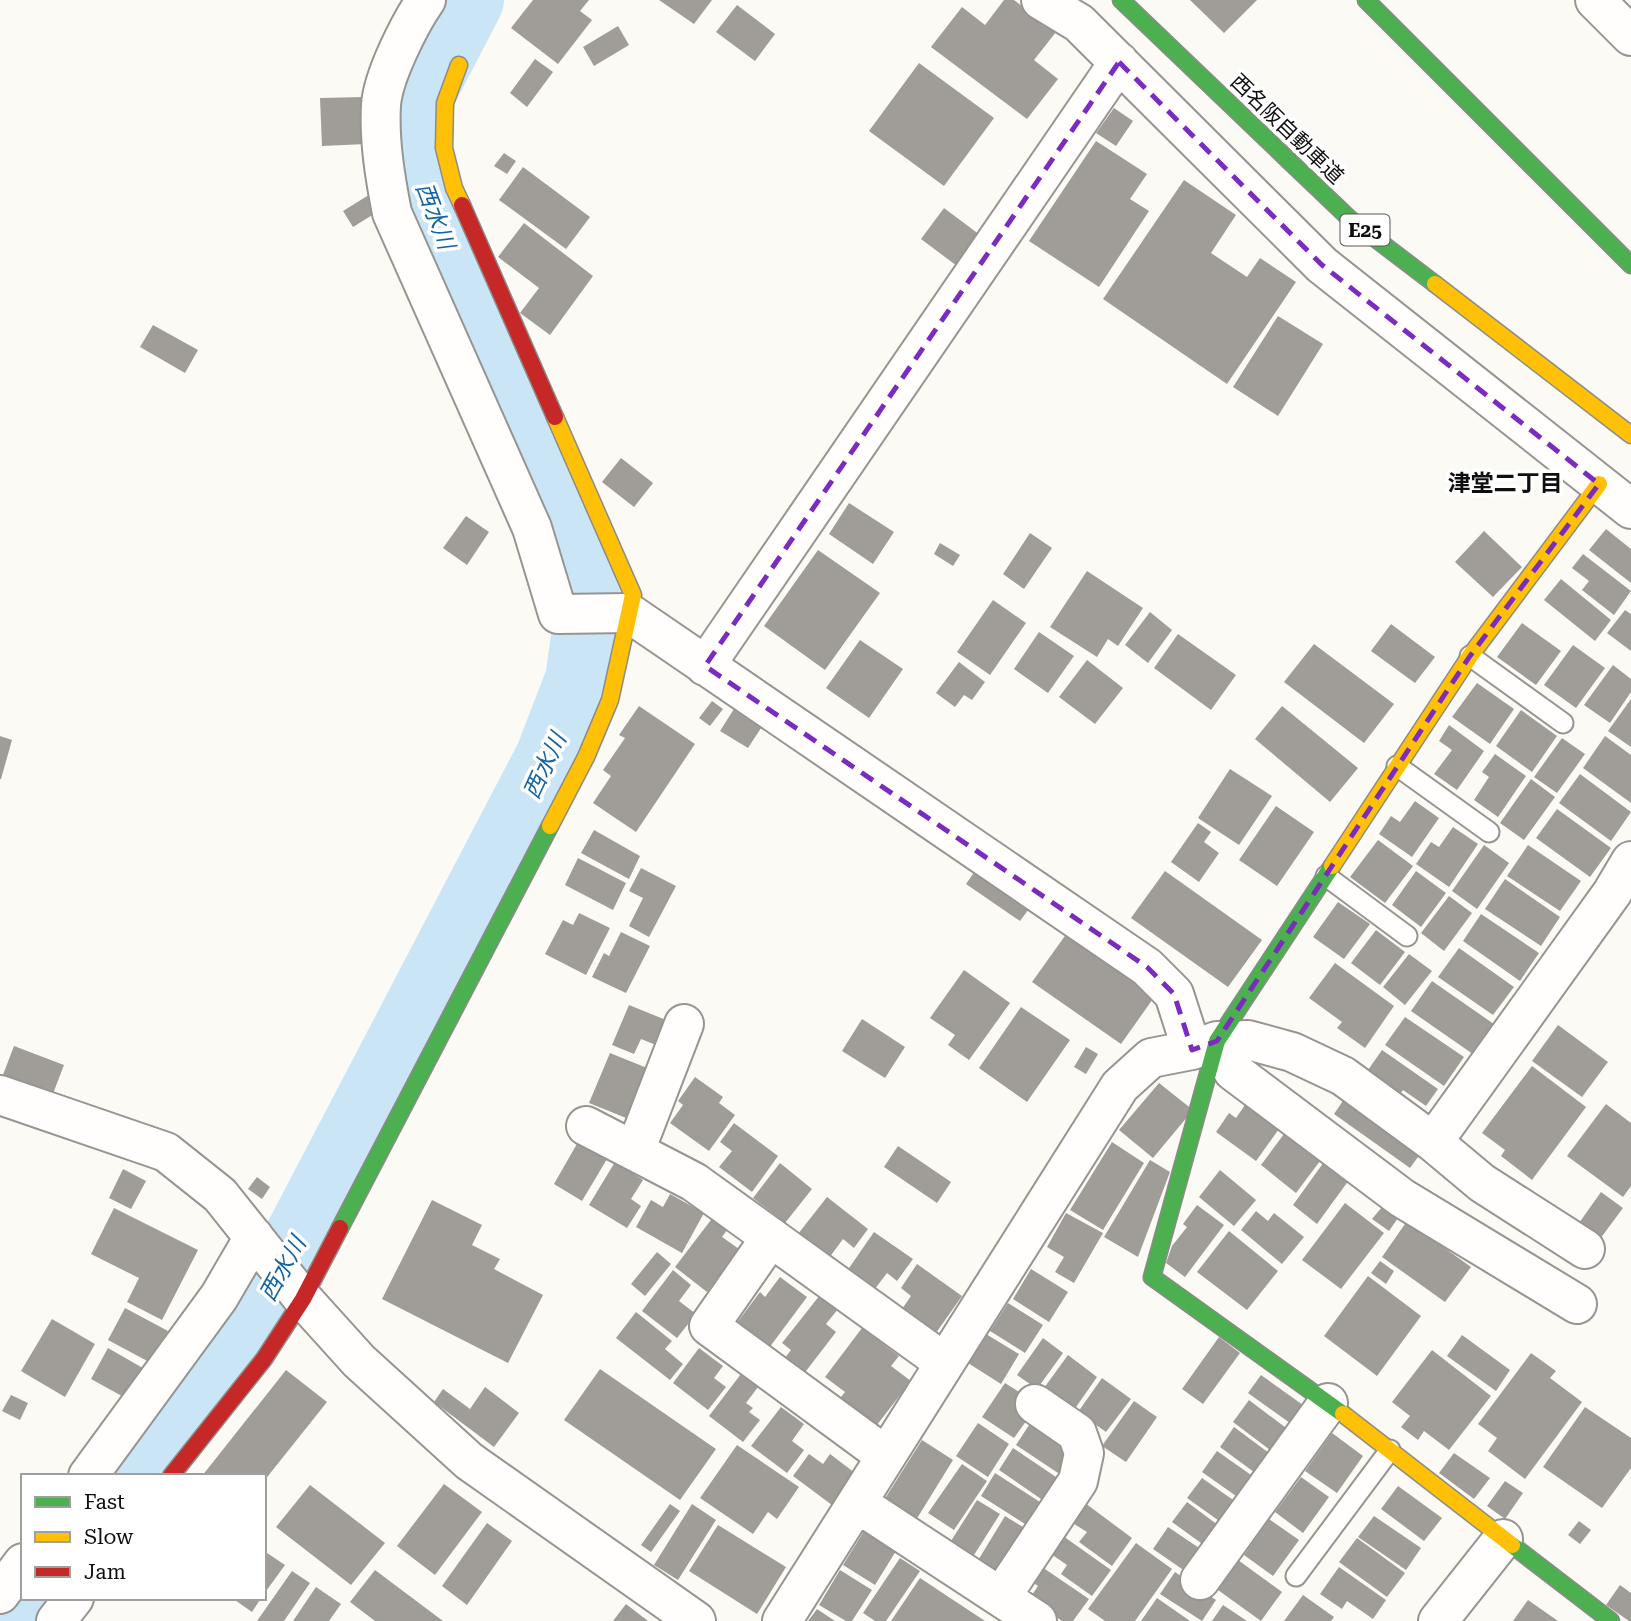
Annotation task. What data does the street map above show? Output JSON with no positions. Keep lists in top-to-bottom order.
{
  "streets": {
    "main road": ["西名阪自動車道", "E25"]
  },
  "districts": ["津堂二丁目"],
  "water": ["西水川"],
  "legend": ["Fast", "Slow", "Jam"]
}
